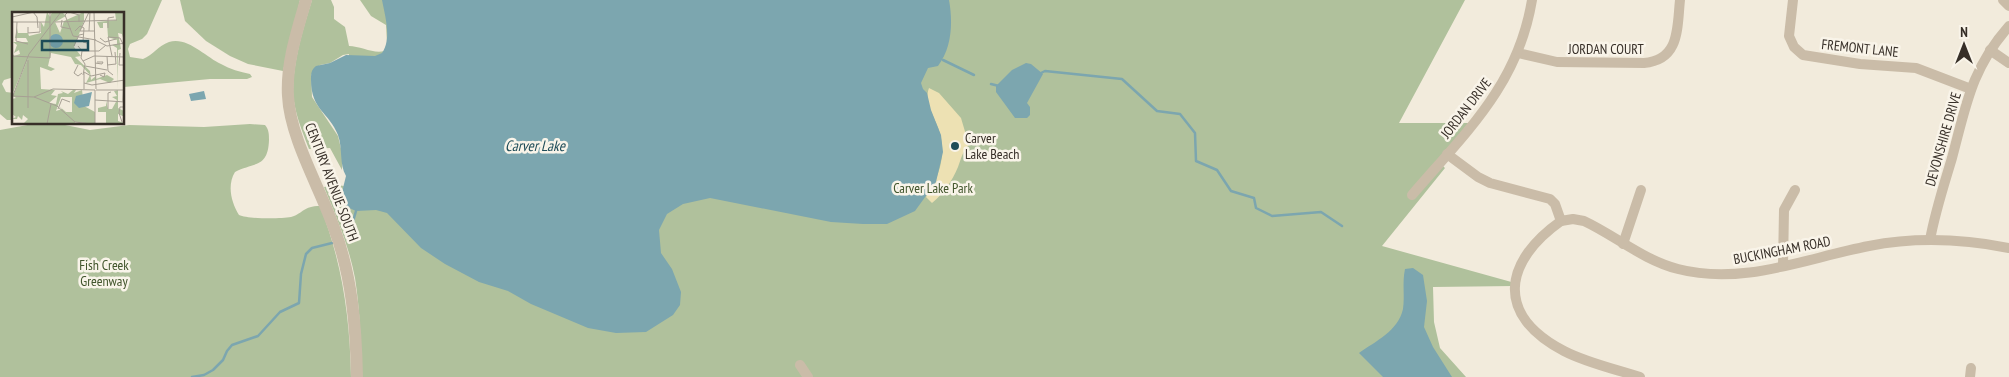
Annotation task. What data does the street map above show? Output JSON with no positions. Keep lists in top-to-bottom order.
{
  "streets": {
    "street": [
      "FREMONT LANE",
      "JORDAN COURT",
      "JORDAN DRIVE",
      "DEVONSHIRE DRIVE",
      "CENTURY AVENUE SOUTH",
      "BUCKINGHAM ROAD"
    ]
  },
  "crossings": [
    ["FREMONT LANE", "DEVONSHIRE DRIVE"],
    ["JORDAN COURT", "JORDAN DRIVE"],
    ["DEVONSHIRE DRIVE", "BUCKINGHAM ROAD"]
  ],
  "water": ["Carver Lake"],
  "parks": ["Carver Lake Park", "Fish Creek Greenway"],
  "places": ["Carver Lake Beach"],
  "north": "top"
}
